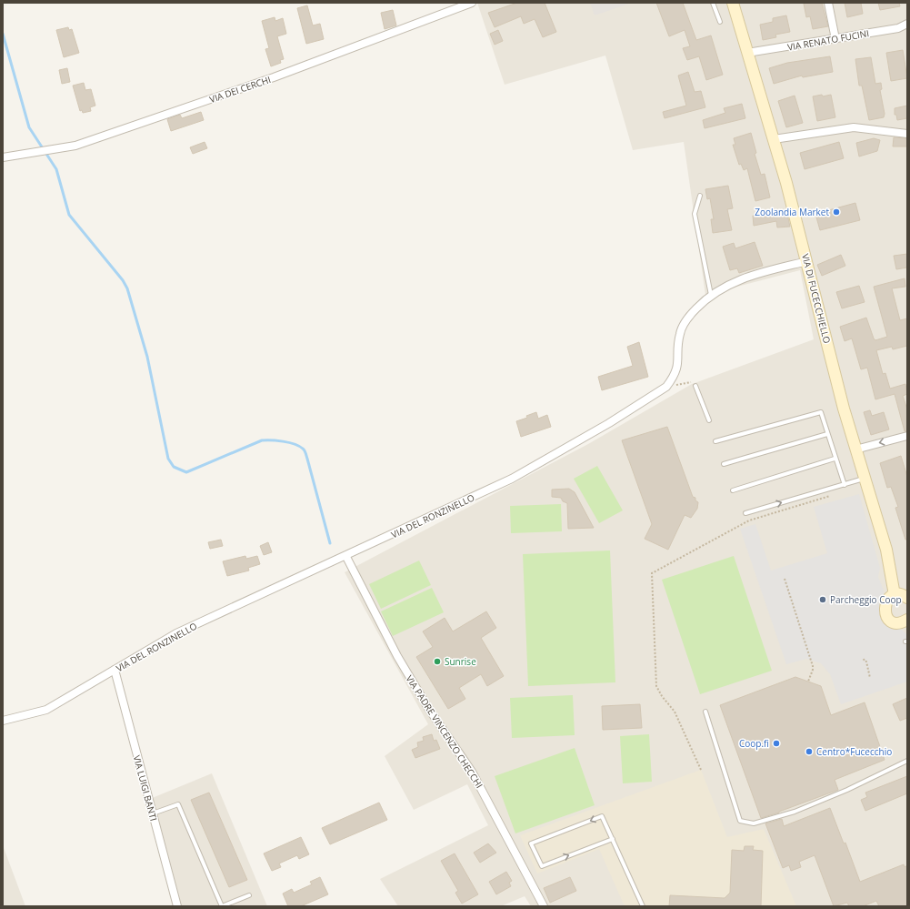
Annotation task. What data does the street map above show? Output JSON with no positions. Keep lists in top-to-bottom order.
{
  "streets": {
    "main road": ["VIA DI FUCECCHIELLO"],
    "street": [
      "VIA RENATO FUCINI",
      "VIA DEI CERCHI",
      "VIA DEL RONZINELLO",
      "VIA PADRE VINCENZO CHECCHI",
      "VIA LUIGI BANTI"
    ]
  },
  "crossings": [
    ["VIA RENATO FUCINI", "VIA DI FUCECCHIELLO"],
    ["VIA DI FUCECCHIELLO", "VIA DEL RONZINELLO"],
    ["VIA DEL RONZINELLO", "VIA PADRE VINCENZO CHECCHI"],
    ["VIA DEL RONZINELLO", "VIA LUIGI BANTI"]
  ],
  "places": [
    "Zoolandia Market",
    "Parcheggio Coop",
    "Sunrise",
    "Coop.fi",
    "Centro*Fucecchio"
  ]
}
